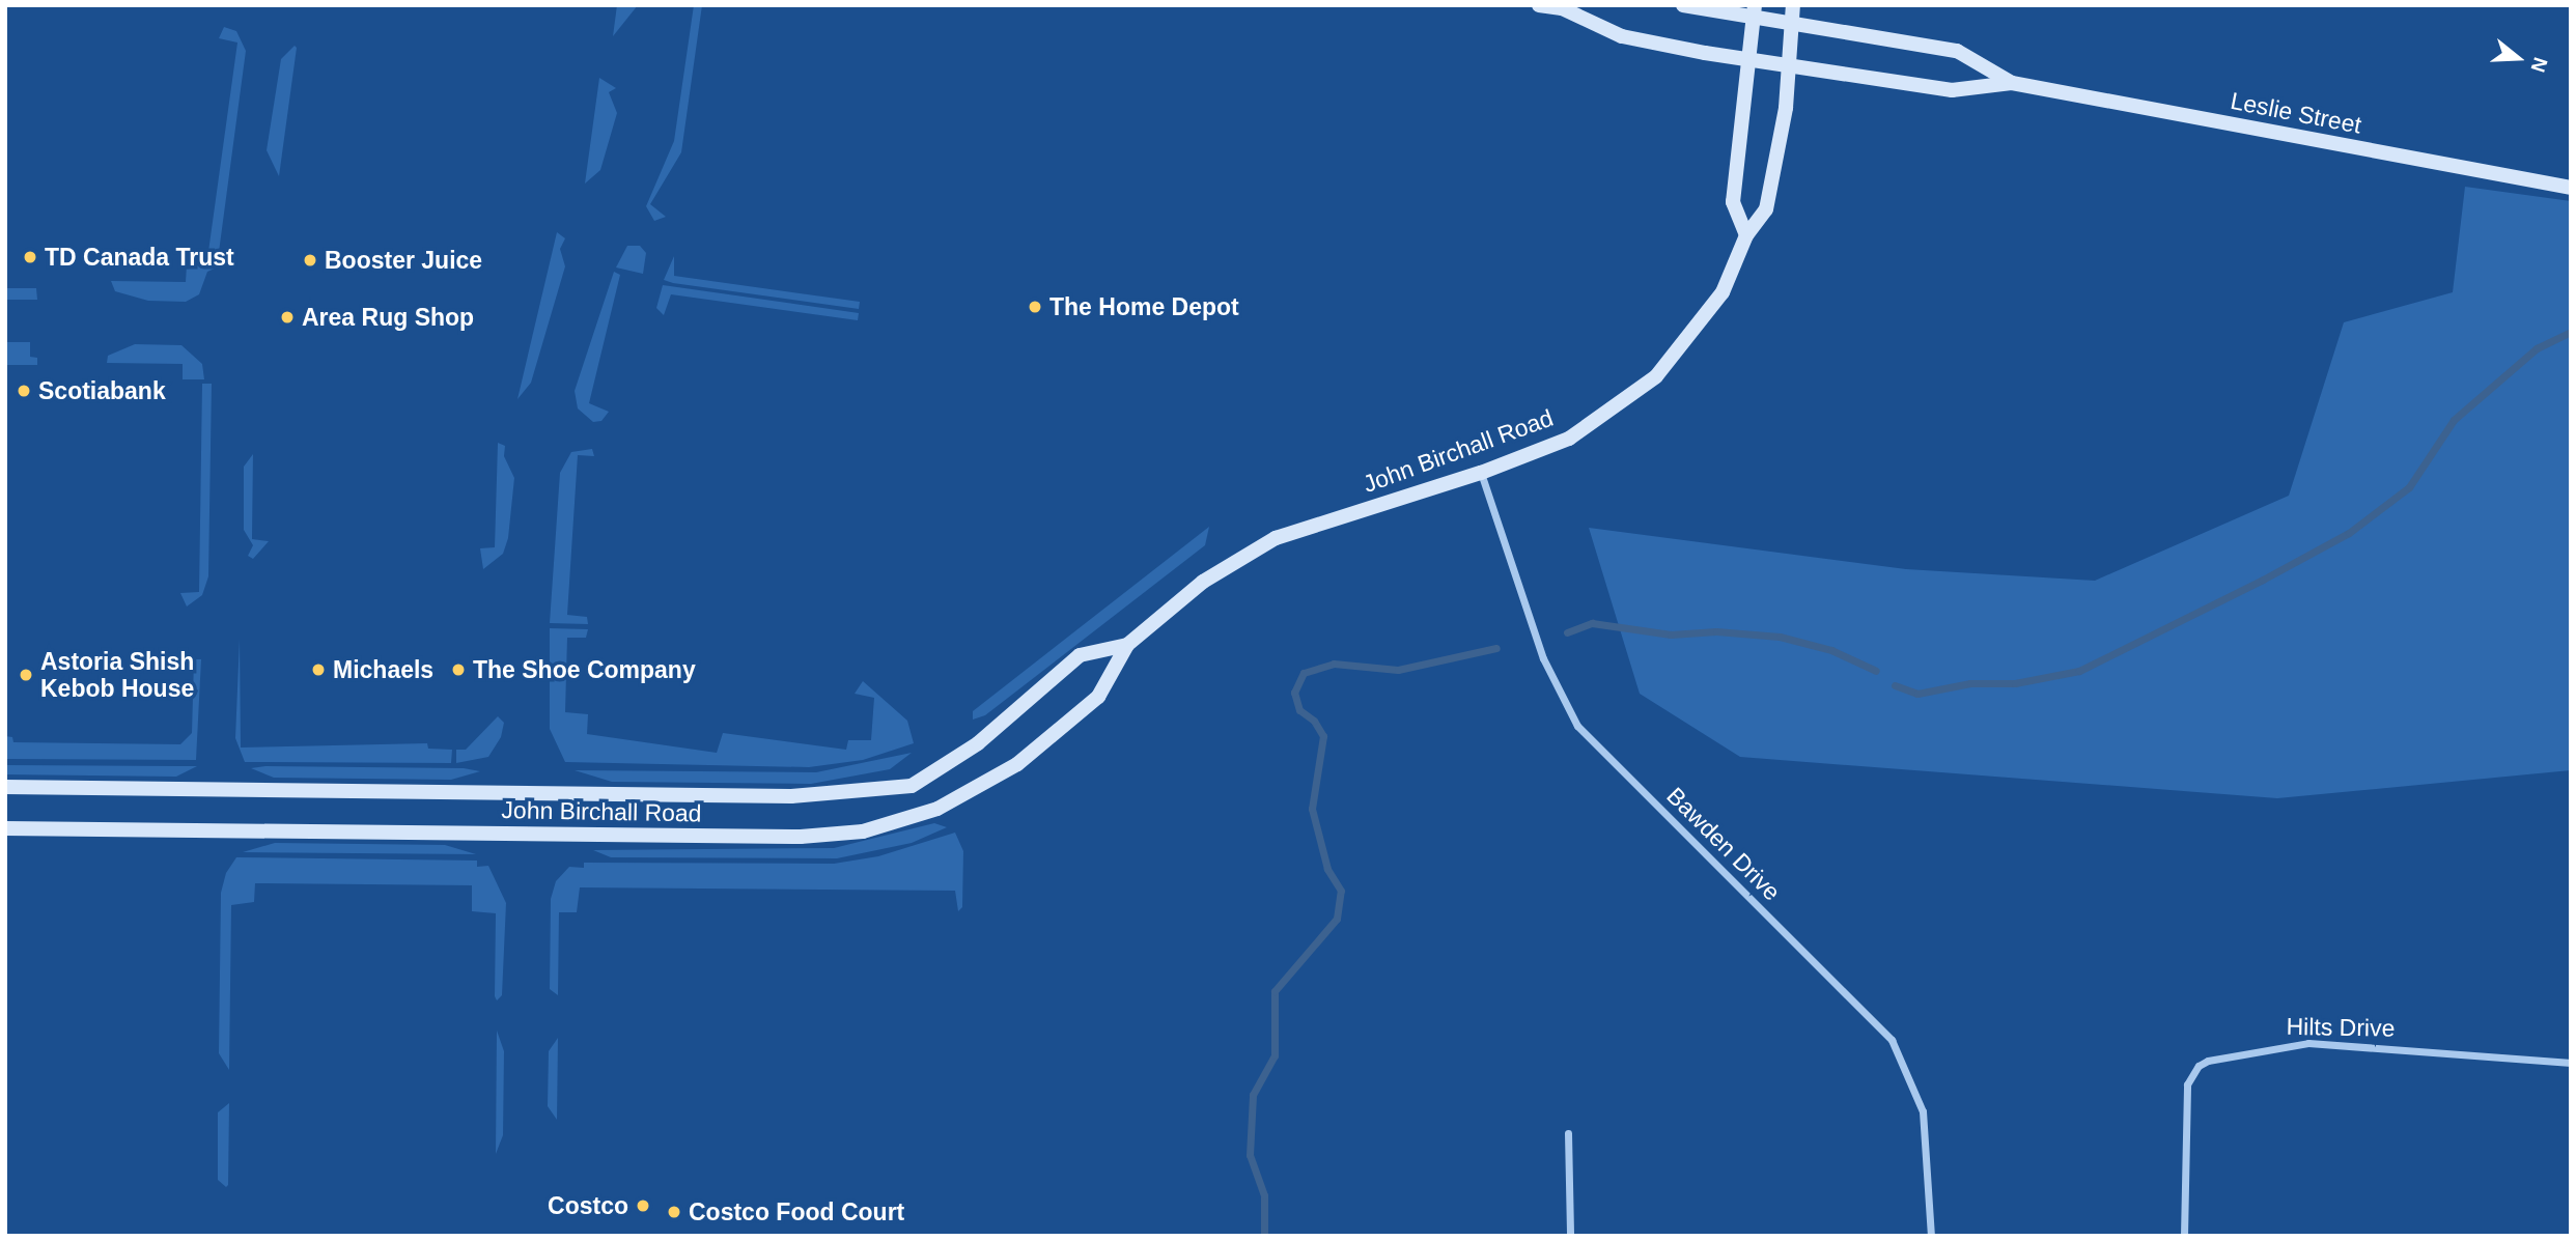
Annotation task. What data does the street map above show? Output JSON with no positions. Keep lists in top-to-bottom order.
{
  "streets": {
    "street": [
      "Leslie Street",
      "John Birchall Road",
      "Bawden Drive",
      "Hilts Drive"
    ]
  },
  "crossings": [
    ["Leslie Street", "John Birchall Road"],
    ["John Birchall Road", "Bawden Drive"]
  ],
  "places": [
    "TD Canada Trust",
    "Booster Juice",
    "The Home Depot",
    "Area Rug Shop",
    "Scotiabank",
    "Michaels",
    "The Shoe Company",
    "Astoria Shish Kebob House",
    "Costco",
    "Costco Food Court"
  ],
  "north": "right"
}
